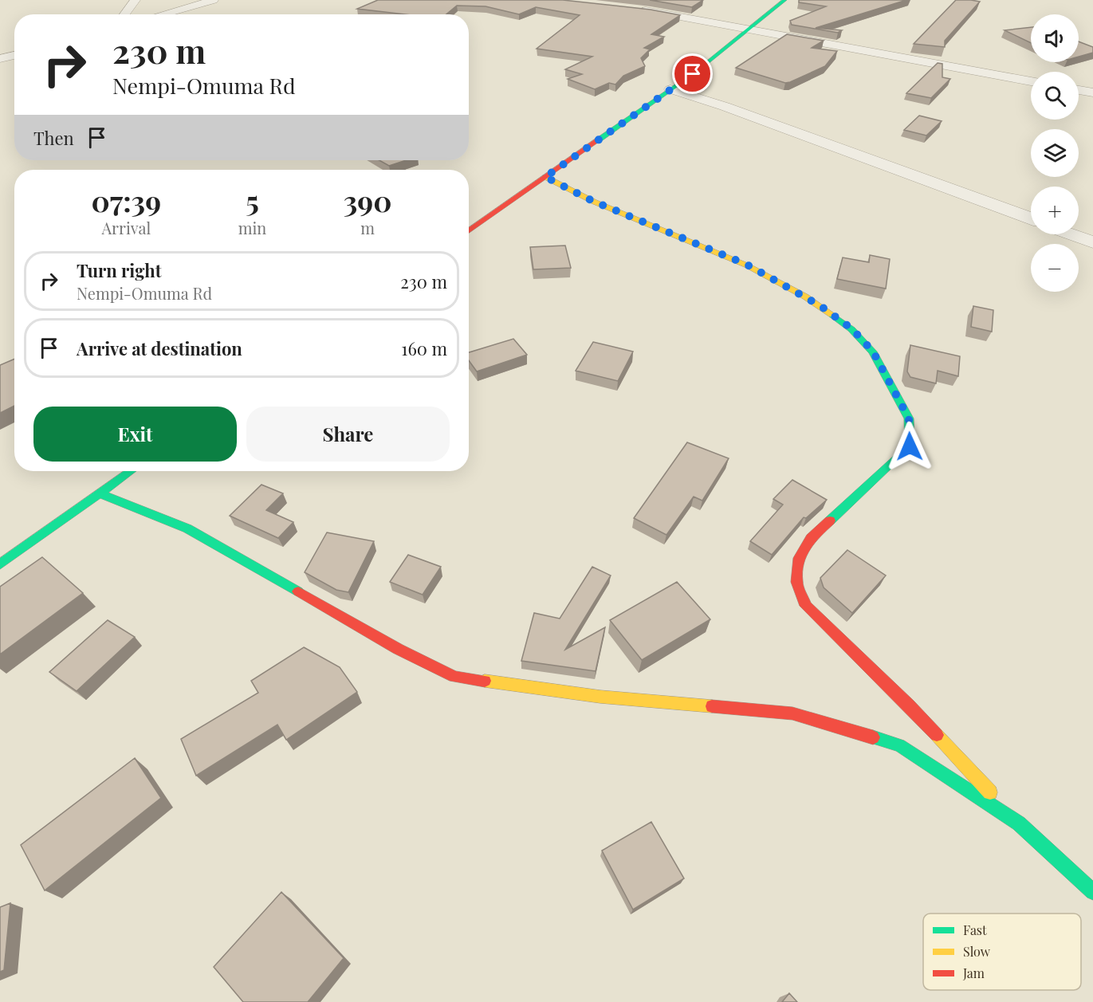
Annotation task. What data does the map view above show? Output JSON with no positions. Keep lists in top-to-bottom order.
{
  "legend": ["Fast", "Slow", "Jam"],
  "page": {
    "map_buttons": ["+", "−"],
    "turn": ["230 m", "Nempi-Omuma Rd"],
    "then": "Then",
    "eta": [
      "07:39",
      "Arrival",
      "5",
      "min",
      "390",
      "m"
    ],
    "list": [
      {
        "name": "Turn right",
        "note": "Nempi-Omuma Rd",
        "value": "230 m"
      },
      {
        "name": "Arrive at destination",
        "value": "160 m"
      }
    ],
    "buttons": ["Exit", "Share"]
  }
}
